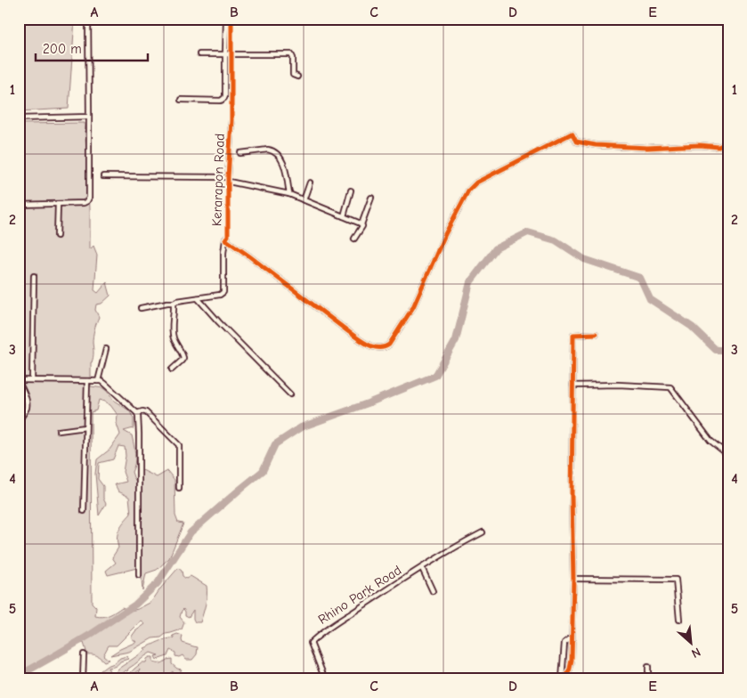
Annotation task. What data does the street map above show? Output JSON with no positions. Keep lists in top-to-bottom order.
{
  "streets": {
    "street": ["Kerarapon Road", "Rhino Park Road"]
  },
  "scale_bar": "200 m",
  "north": "bottom right",
  "grid": {
    "columns": [
      "A",
      "B",
      "C",
      "D",
      "E"
    ],
    "rows": [
      "1",
      "2",
      "3",
      "4",
      "5"
    ]
  }
}
